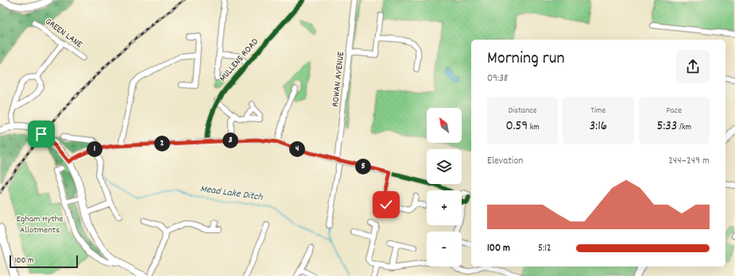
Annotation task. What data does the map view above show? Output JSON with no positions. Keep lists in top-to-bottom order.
{
  "streets": {
    "street": ["GREEN LANE", "MULLENS ROAD", "ROWAN AVENUE"]
  },
  "water": ["Mead Lake Ditch"],
  "parks": ["Egham Hythe Allotments"],
  "scale_bar": "100 m",
  "north": "top left",
  "page": {
    "heading": ["Morning run", "09:38"],
    "stats": [
      ["Distance", "0.59 km"],
      ["Time", "3:16"],
      ["Pace", "5:33 /km"]
    ],
    "map_buttons": ["+", "−"],
    "pins": [
      "3",
      "2",
      "1",
      "4",
      "5"
    ],
    "chart": ["Elevation", "244–249 m"],
    "list": [
      {
        "name": "100 m",
        "note": "5:12"
      }
    ],
    "scale": "100 m"
  }
}
